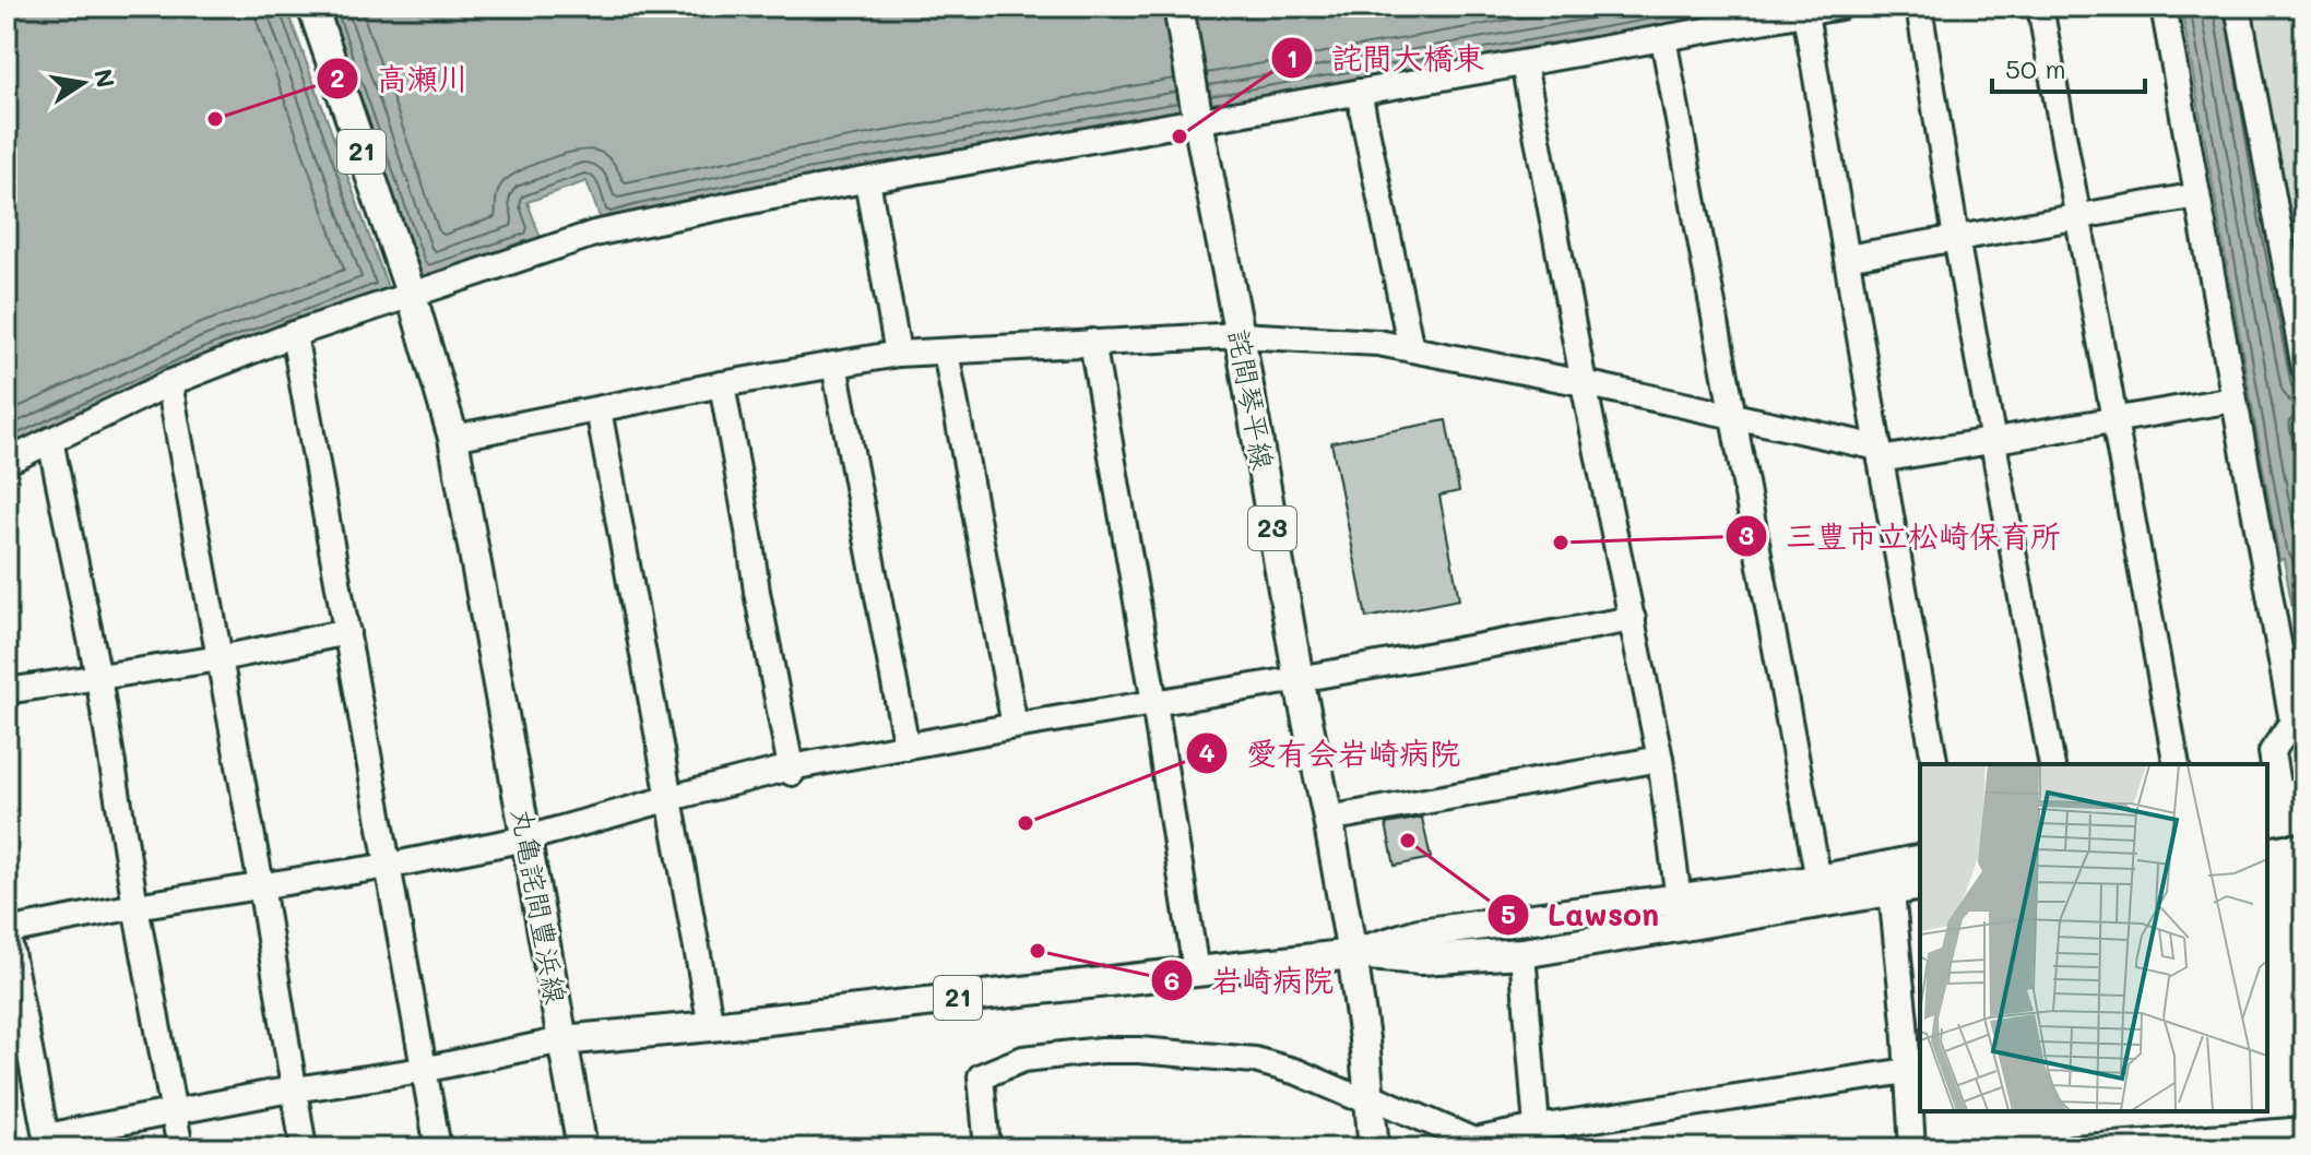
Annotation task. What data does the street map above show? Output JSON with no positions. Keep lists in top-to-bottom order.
{
  "streets": {
    "main road": [
      "21",
      "詫間琴平線",
      "23",
      "丸亀詫間豊浜線"
    ]
  },
  "crossings": [
    ["詫間琴平線", "23"],
    ["詫間琴平線", "丸亀詫間豊浜線"]
  ],
  "places": [
    "高瀬川",
    "詫間大橋東",
    "三豊市立松崎保育所",
    "愛有会岩崎病院",
    "Lawson",
    "岩崎病院"
  ],
  "scale_bar": "50 m",
  "north": "right"
}
